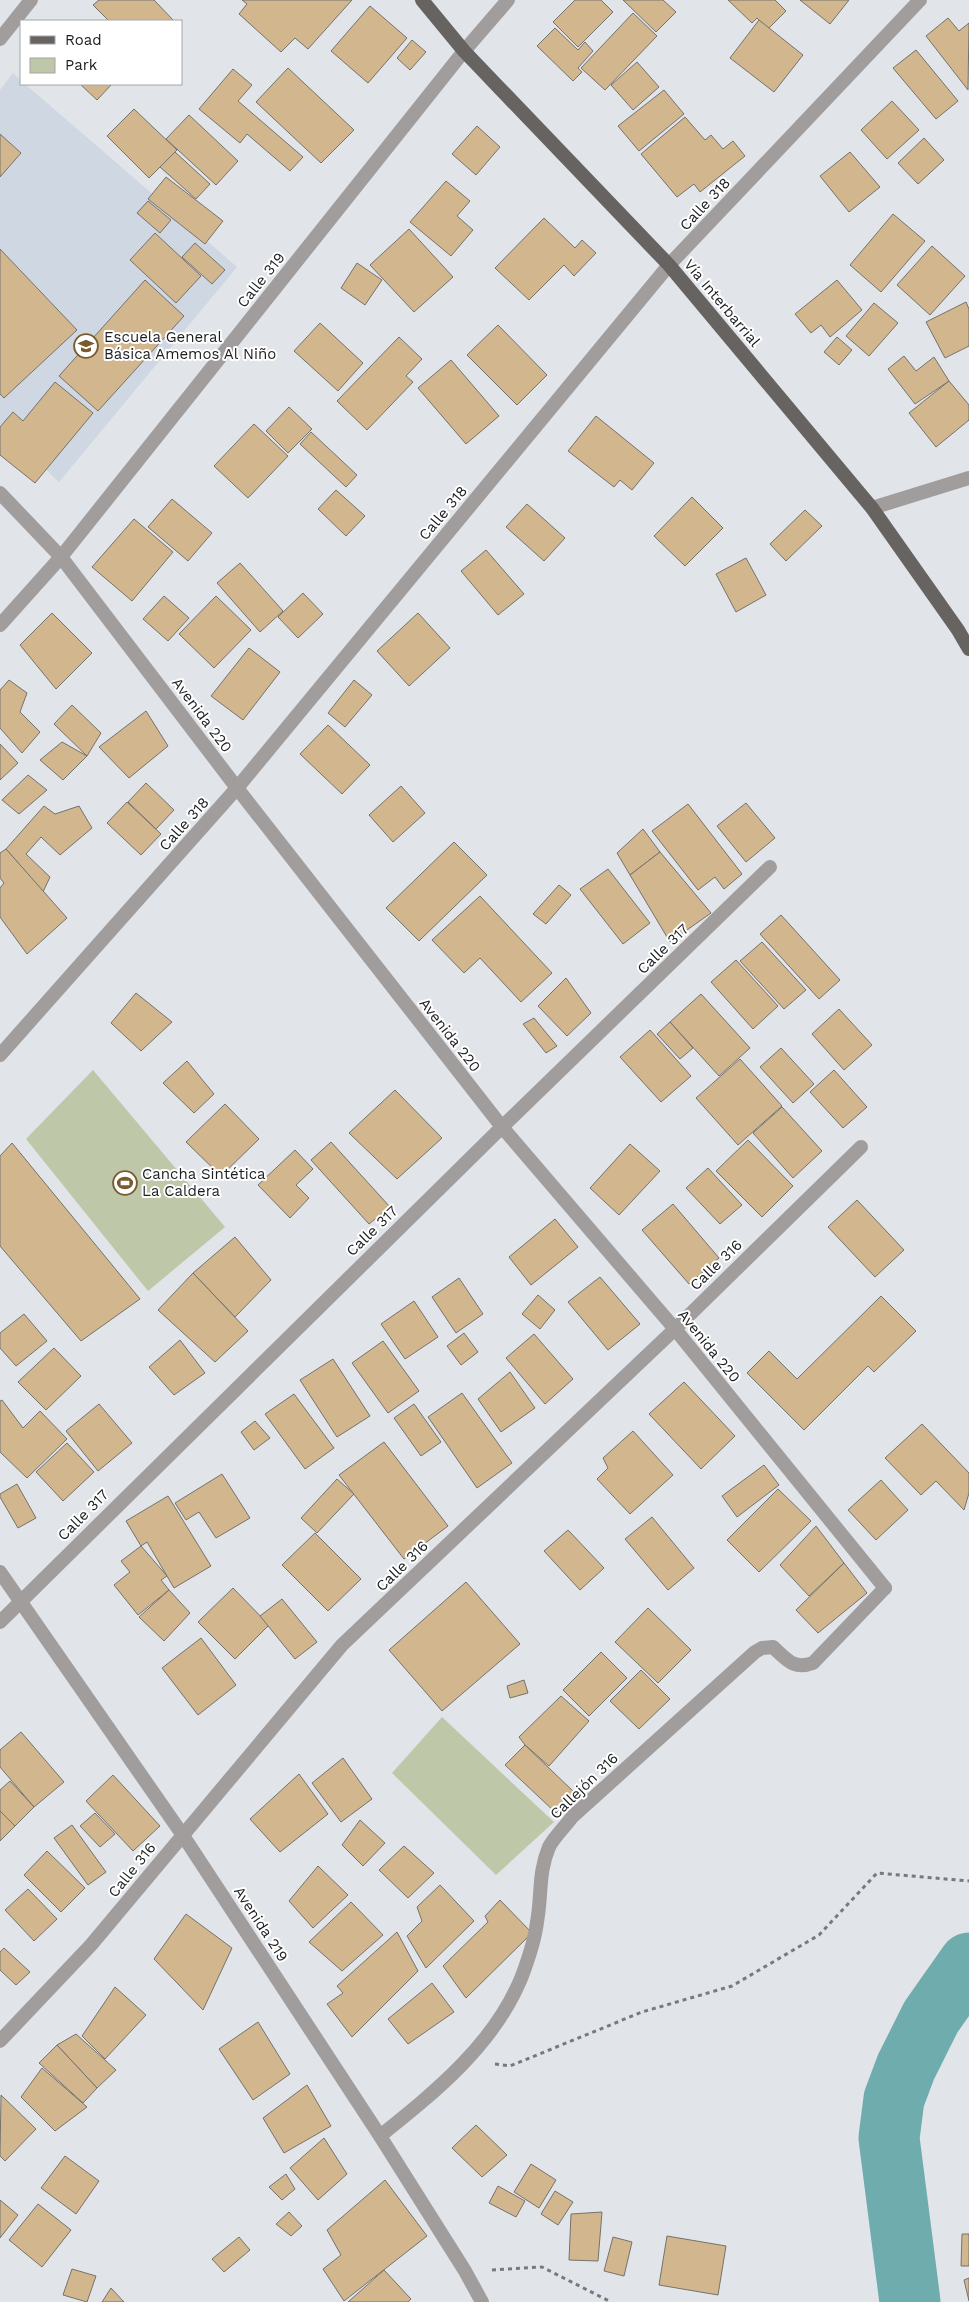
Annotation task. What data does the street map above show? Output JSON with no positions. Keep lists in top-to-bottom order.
{
  "streets": {
    "main road": ["Vía Interbarrial"],
    "street": [
      "Calle 318",
      "Calle 319",
      "Avenida 220",
      "Calle 317",
      "Calle 316",
      "Callejón 316",
      "Avenida 219"
    ]
  },
  "crossings": [
    ["Calle 318", "Vía Interbarrial"],
    ["Calle 318", "Avenida 220"],
    ["Calle 319", "Vía Interbarrial"],
    ["Calle 319", "Avenida 220"],
    ["Avenida 220", "Calle 317"],
    ["Avenida 220", "Calle 316"],
    ["Avenida 220", "Callejón 316"],
    ["Calle 317", "Avenida 219"],
    ["Calle 316", "Avenida 219"],
    ["Callejón 316", "Avenida 219"]
  ],
  "places": {
    "school or university": ["Escuela General Básica Amemos Al Niño"],
    "sports": ["Cancha Sintética La Caldera"]
  },
  "legend": ["Road", "Park"]
}
